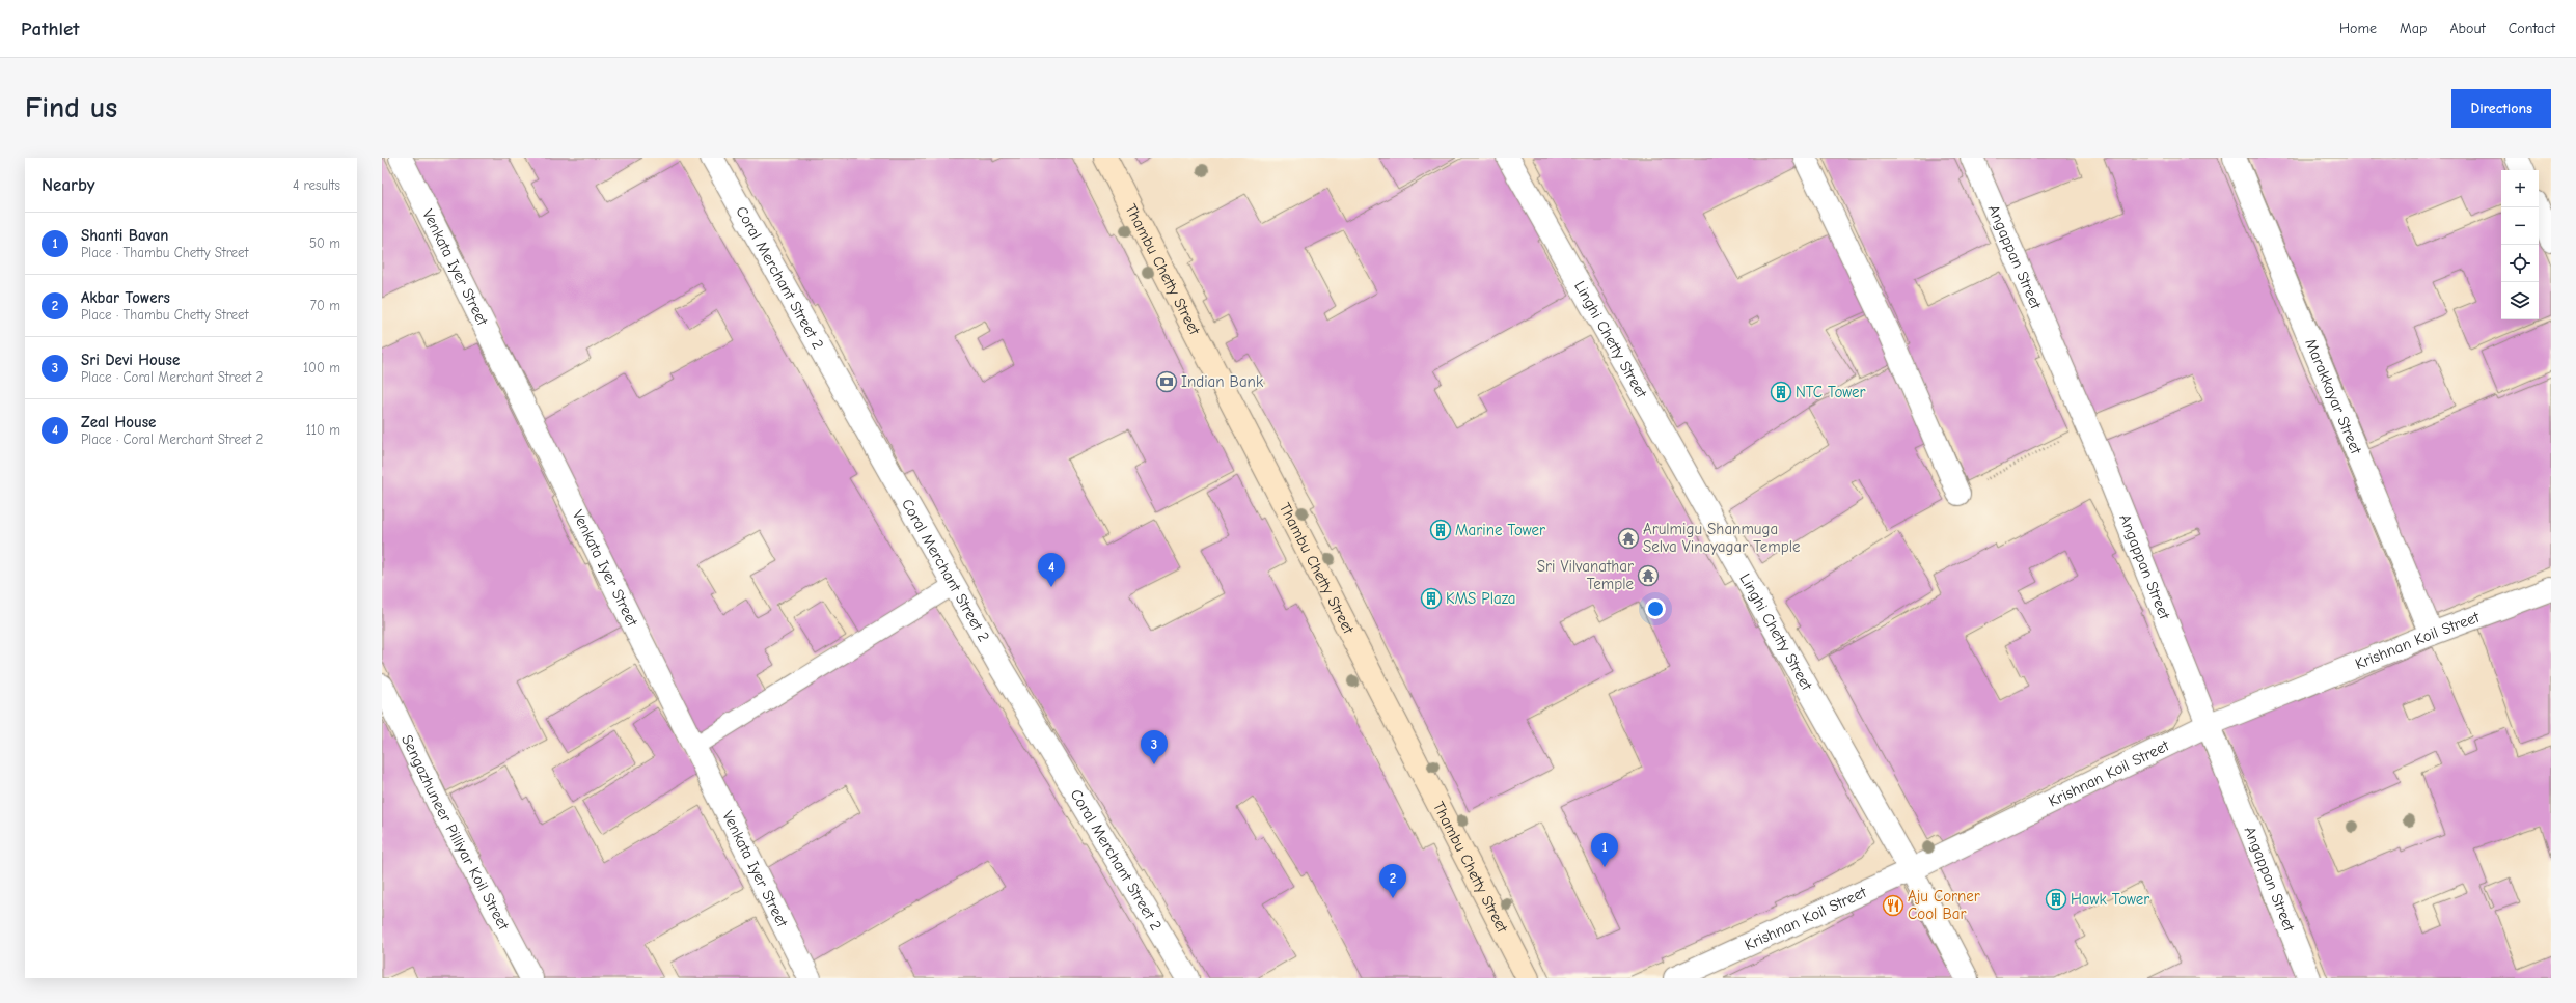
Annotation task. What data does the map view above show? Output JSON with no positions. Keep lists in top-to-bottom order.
{
  "streets": {
    "street": [
      "Angappan Street",
      "Venkata Iyer Street",
      "Thambu Chetty Street",
      "Coral Merchant Street 2",
      "Linghi Chetty Street",
      "Marakkayar Street",
      "Krishnan Koil Street",
      "Sengazhuneer Pilliyar Koil Street"
    ]
  },
  "crossings": [
    ["Angappan Street", "Krishnan Koil Street"],
    ["Linghi Chetty Street", "Krishnan Koil Street"],
    ["Marakkayar Street", "Krishnan Koil Street"]
  ],
  "places": {
    "bank": ["Indian Bank"],
    "building": [
      "NTC Tower",
      "Marine Tower",
      "KMS Plaza",
      "Hawk Tower"
    ],
    "temple": ["Arulmigu Shanmuga Selva Vinayagar Temple", "Sri Vilvanathar Temple"],
    "restaurant": ["Aju Corner Cool Bar"]
  },
  "page": {
    "header": "Pathlet",
    "nav": [
      "Home",
      "Map",
      "About",
      "Contact"
    ],
    "buttons": "Directions",
    "title": "Find us",
    "heading": ["Nearby", "4 results"],
    "map_buttons": ["+", "−"],
    "list": [
      {
        "mark": "1",
        "name": "Shanti Bavan",
        "note": "Place · Thambu Chetty Street",
        "value": "50 m"
      },
      {
        "mark": "2",
        "name": "Akbar Towers",
        "note": "Place · Thambu Chetty Street",
        "value": "70 m"
      },
      {
        "mark": "3",
        "name": "Sri Devi House",
        "note": "Place · Coral Merchant Street 2",
        "value": "100 m"
      },
      {
        "mark": "4",
        "name": "Zeal House",
        "note": "Place · Coral Merchant Street 2",
        "value": "110 m"
      }
    ],
    "pins": [
      "4",
      "3",
      "1",
      "2"
    ]
  }
}
